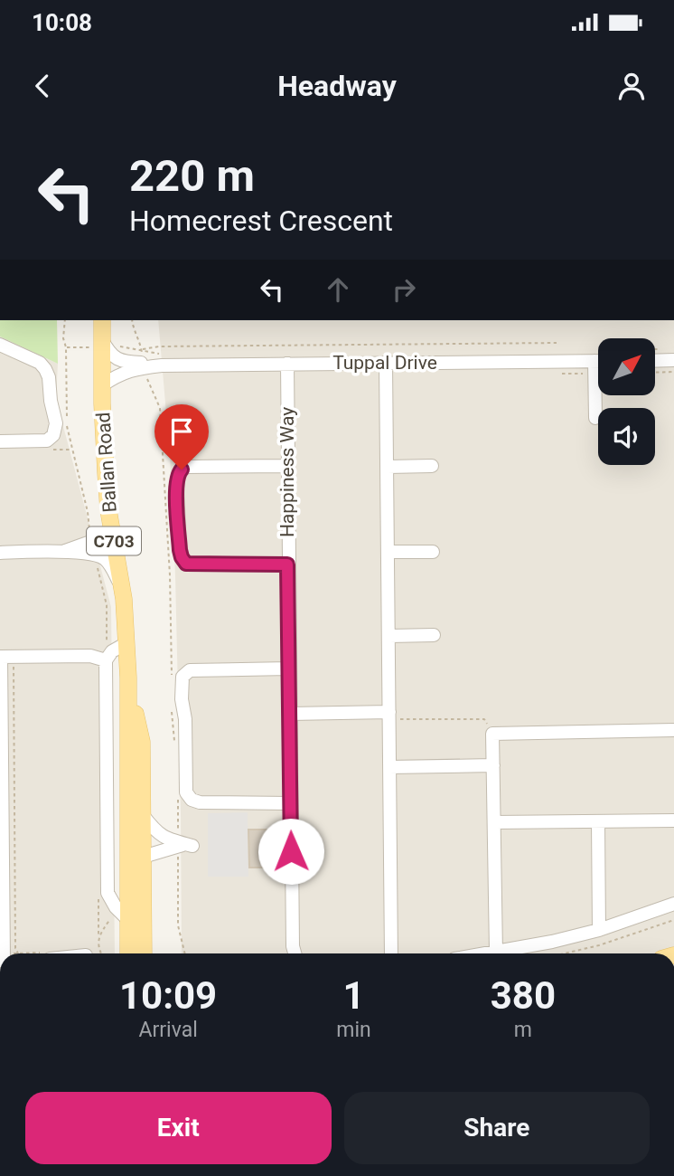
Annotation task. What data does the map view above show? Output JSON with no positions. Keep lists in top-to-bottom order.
{
  "streets": {
    "main road": ["Ballan Road", "C703"],
    "street": ["Tuppal Drive", "Happiness Way"]
  },
  "crossings": [
    ["Tuppal Drive", "Ballan Road"],
    ["Tuppal Drive", "Happiness Way"]
  ],
  "north": "top right",
  "page": {
    "status": "10:08",
    "header": "Headway",
    "turn": ["220 m", "Homecrest Crescent"],
    "eta": [
      "10:09",
      "Arrival",
      "1",
      "min",
      "380",
      "m"
    ],
    "buttons": ["Exit", "Share"]
  }
}
